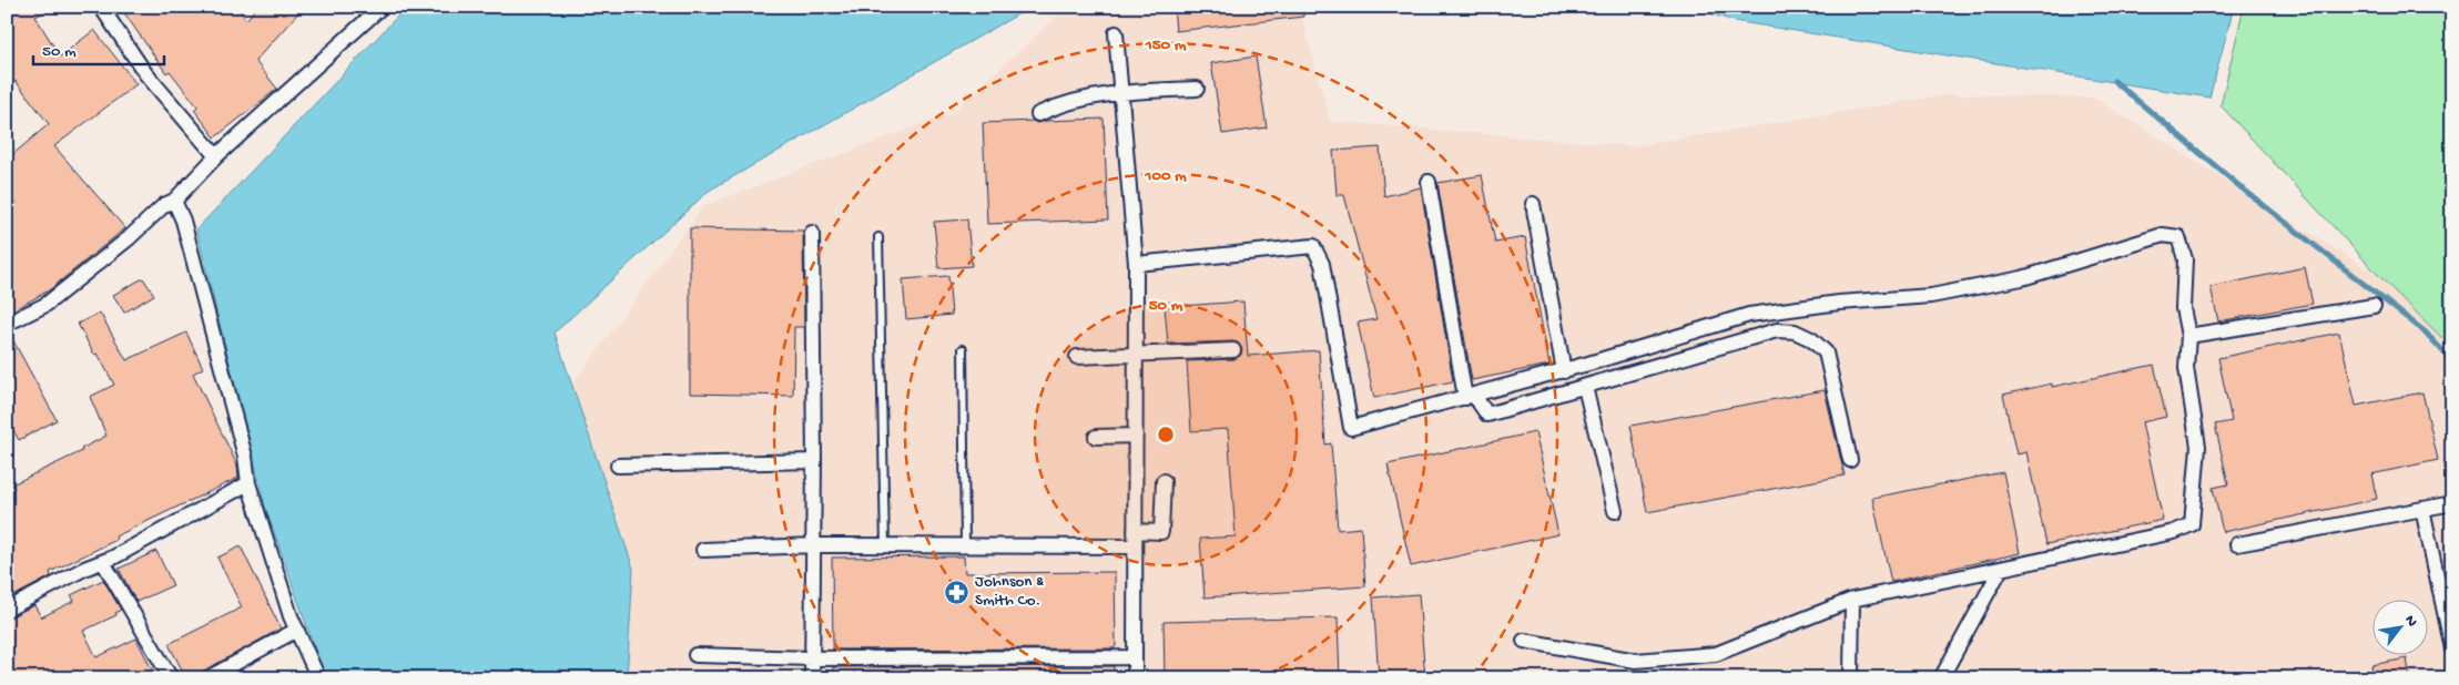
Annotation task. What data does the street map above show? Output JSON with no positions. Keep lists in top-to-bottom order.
{
  "places": {
    "pharmacy": ["Johnson & Smith Co."]
  },
  "scale_bar": "50 m",
  "north": "top right",
  "rings": ["150 m", "100 m", "50 m"]
}
